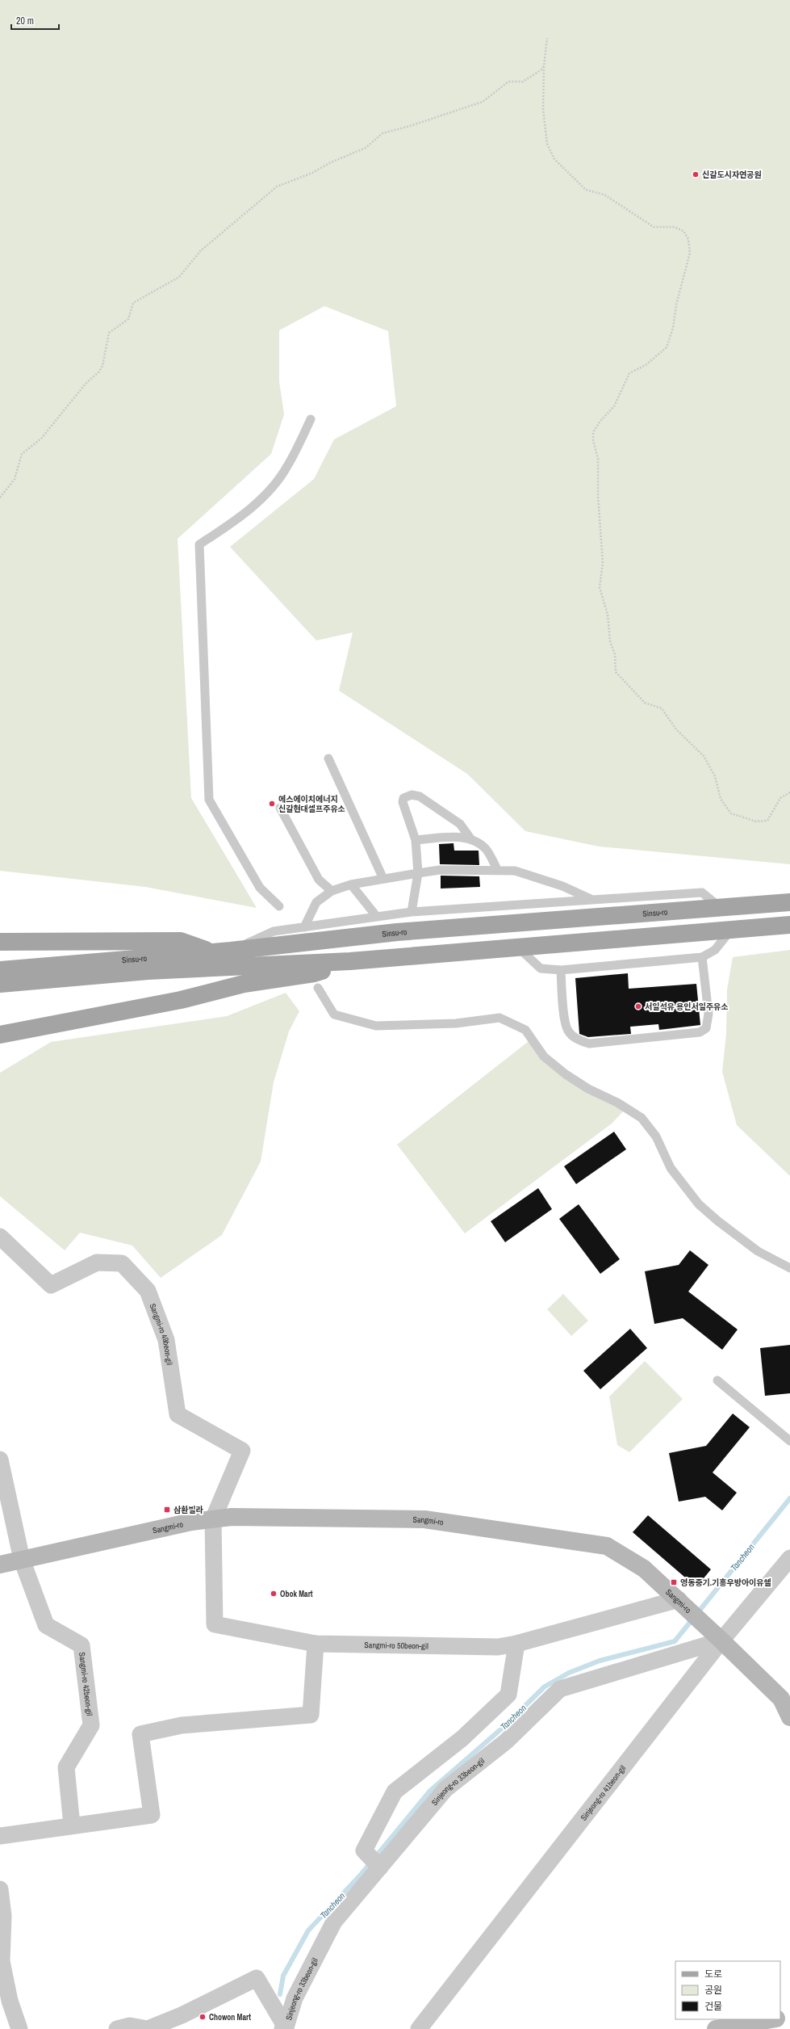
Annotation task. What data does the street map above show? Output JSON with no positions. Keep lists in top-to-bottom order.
{
  "streets": {
    "main road": ["Sinsu-ro"],
    "street": [
      "Sangmi-ro 49beon-gil",
      "Sangmi-ro",
      "Sangmi-ro 50beon-gil",
      "Sangmi-ro 42beon-gil",
      "Sinjeong-ro 33beon-gil",
      "Sinjeong-ro 41beon-gil"
    ]
  },
  "crossings": [
    ["Sangmi-ro 49beon-gil", "Sangmi-ro"],
    ["Sangmi-ro 49beon-gil", "Sangmi-ro 50beon-gil"],
    ["Sangmi-ro", "Sangmi-ro 50beon-gil"],
    ["Sangmi-ro", "Sangmi-ro 42beon-gil"],
    ["Sangmi-ro", "Sinjeong-ro 33beon-gil"],
    ["Sangmi-ro", "Sinjeong-ro 41beon-gil"],
    ["Sinjeong-ro 33beon-gil", "Sinjeong-ro 41beon-gil"]
  ],
  "water": ["Tancheon"],
  "places": {
    "other": [
      "신갈도시자연공원",
      "에스에이치에너지 신갈현대셀프주유소",
      "서일석유 용인서일주유소",
      "Obok Mart",
      "Chowon Mart"
    ],
    "transit": ["삼환빌라", "영동중기.기흥우방아이유쉘"]
  },
  "legend": ["도로", "공원", "건물"],
  "scale_bar": "20 m"
}
